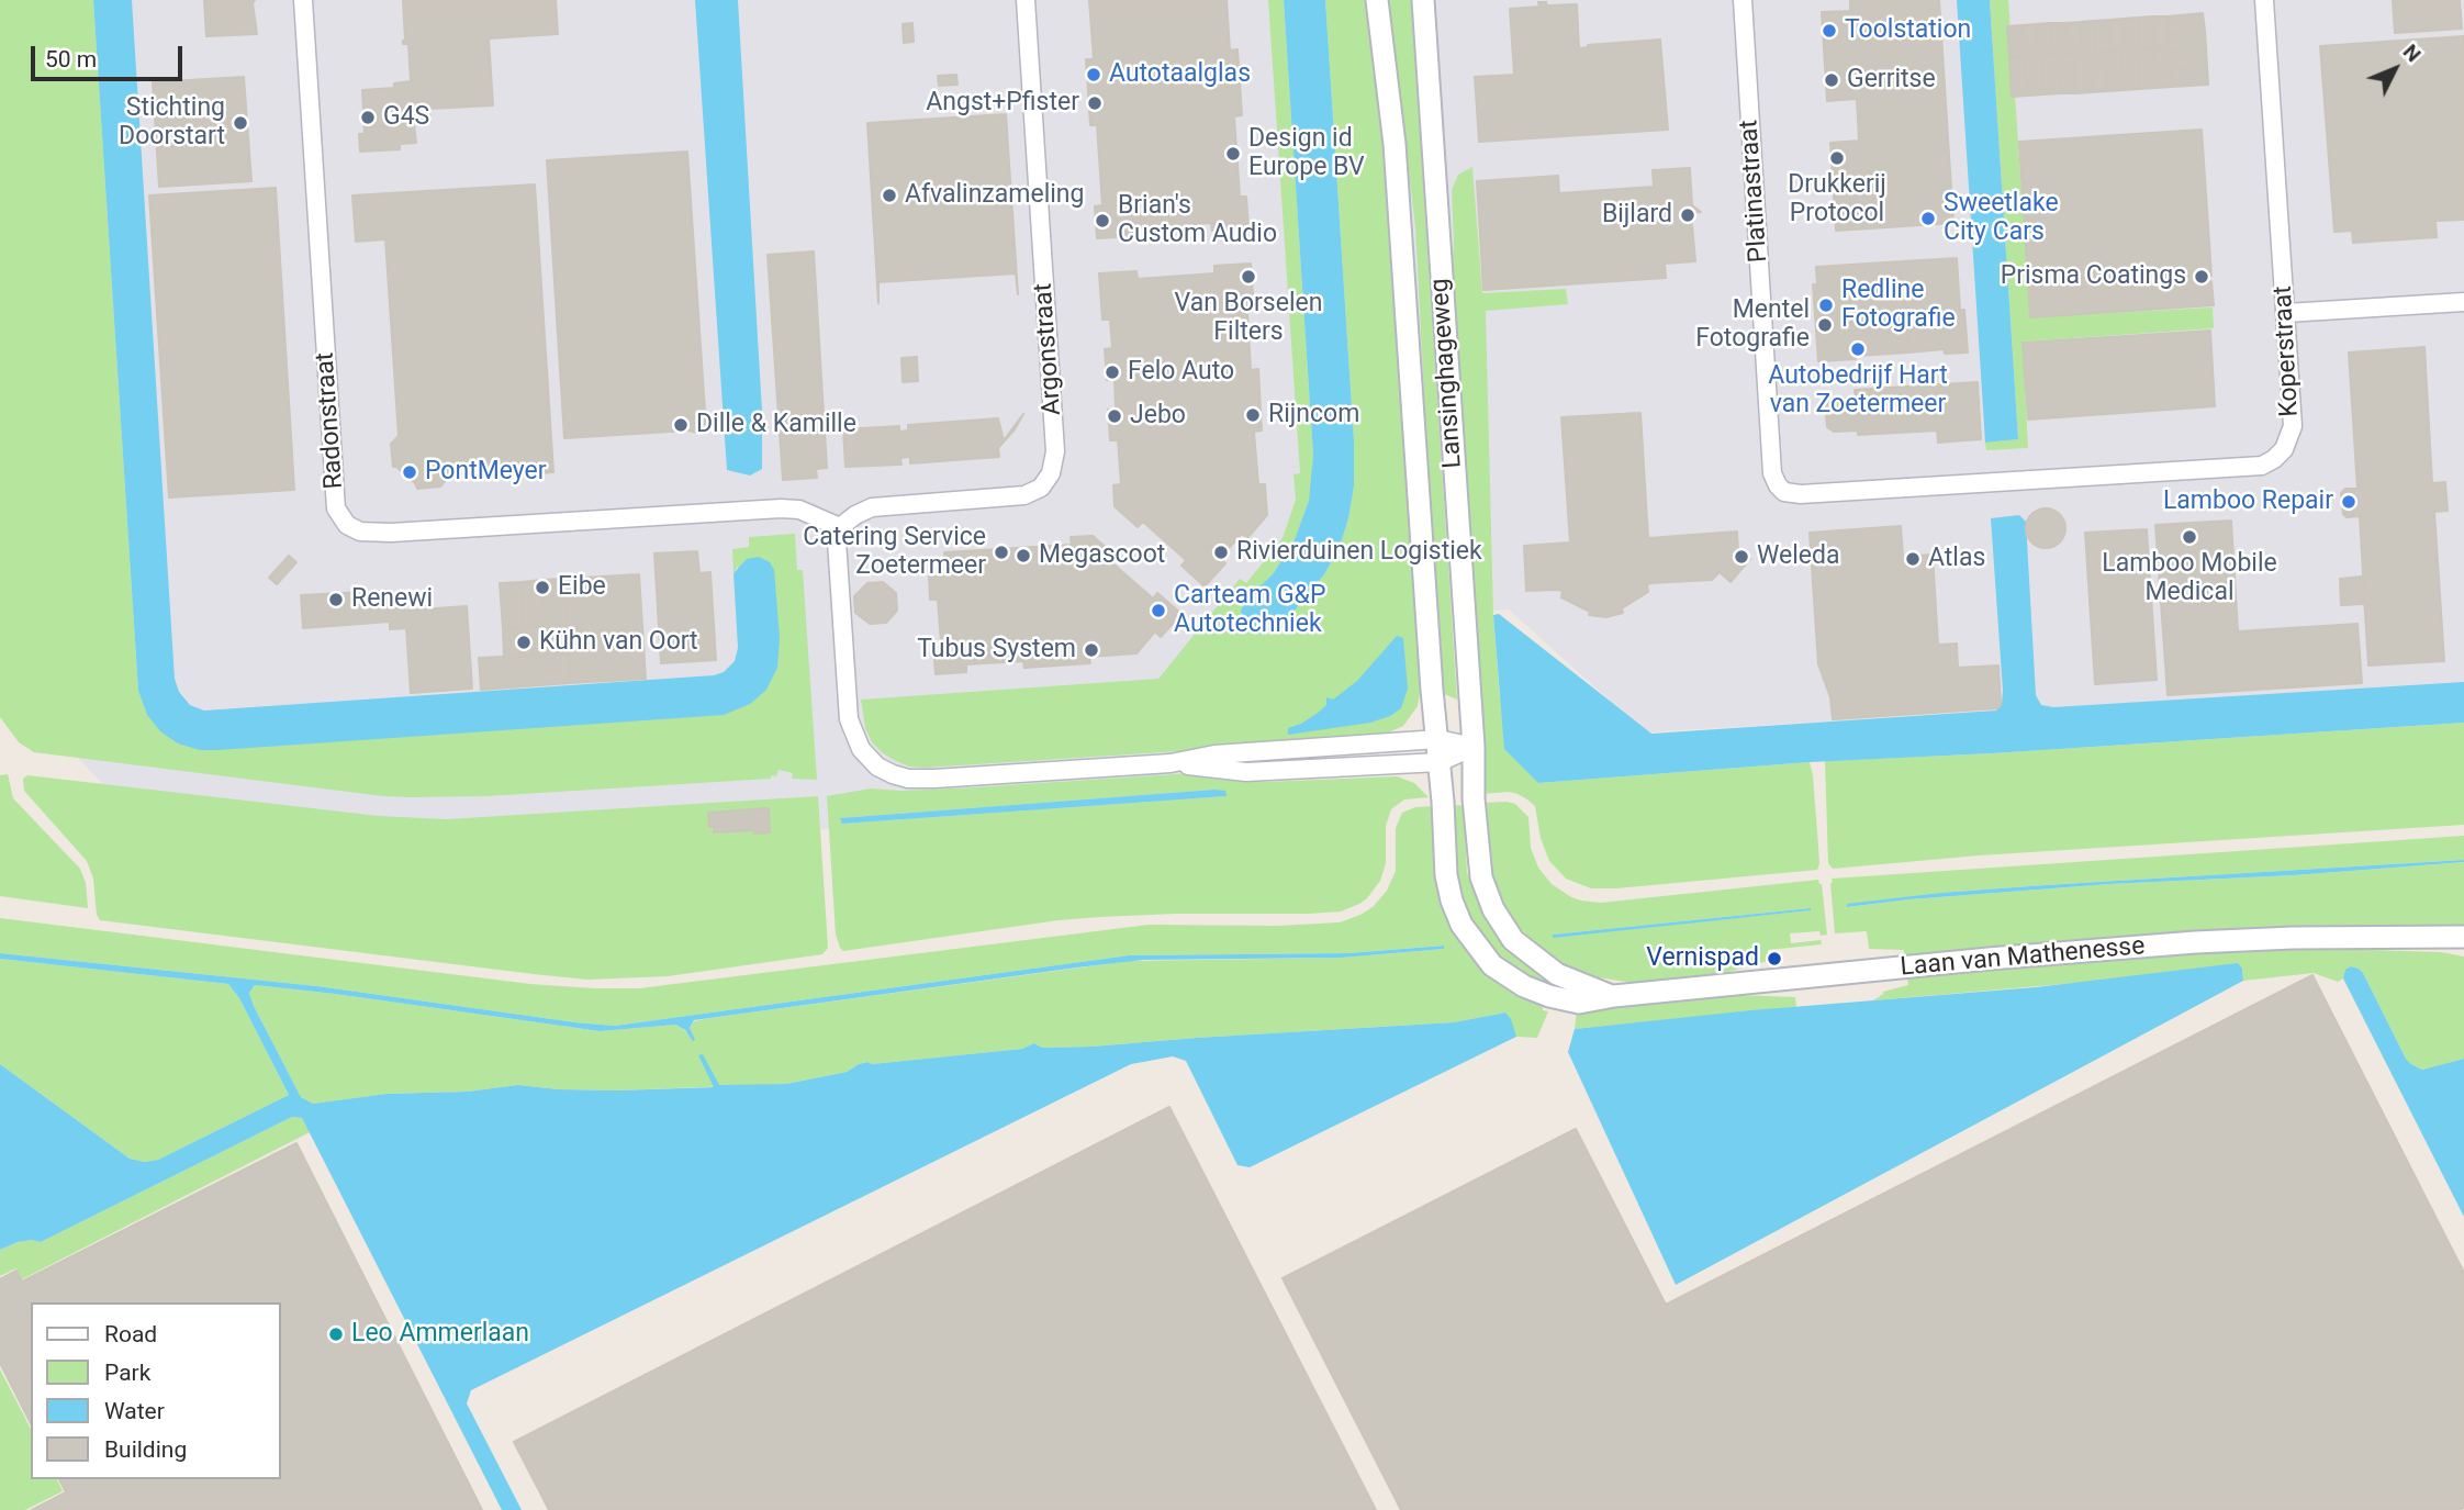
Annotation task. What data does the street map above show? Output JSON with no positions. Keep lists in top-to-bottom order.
{
  "streets": {
    "street": [
      "Platinastraat",
      "Argonstraat",
      "Koperstraat",
      "Lansinghageweg",
      "Radonstraat",
      "Laan van Mathenesse"
    ]
  },
  "crossings": [
    ["Platinastraat", "Koperstraat"],
    ["Argonstraat", "Radonstraat"],
    ["Lansinghageweg", "Laan van Mathenesse"]
  ],
  "places": [
    "Toolstation",
    "Autotaalglas",
    "Gerritse",
    "Angst+Pfister",
    "G4S",
    "Stichting Doorstart",
    "Design id Europe BV",
    "Drukkerij Protocol",
    "Afvalinzameling",
    "Bijlard",
    "Sweetlake City Cars",
    "Brian's Custom Audio",
    "Van Borselen Filters",
    "Prisma Coatings",
    "Redline Fotografie",
    "Mentel Fotografie",
    "Autobedrijf Hart van Zoetermeer",
    "Felo Auto",
    "Rijncom",
    "Jebo",
    "Dille & Kamille",
    "PontMeyer",
    "Lamboo Repair",
    "Lamboo Mobile Medical",
    "Catering Service Zoetermeer",
    "Rivierduinen Logistiek",
    "Megascoot",
    "Weleda",
    "Atlas",
    "Eibe",
    "Renewi",
    "Carteam G&P Autotechniek",
    "Kühn van Oort",
    "Tubus System",
    "Vernispad",
    "Leo Ammerlaan"
  ],
  "legend": [
    "Road",
    "Park",
    "Water",
    "Building"
  ],
  "scale_bar": "50 m",
  "north": "top right"
}
